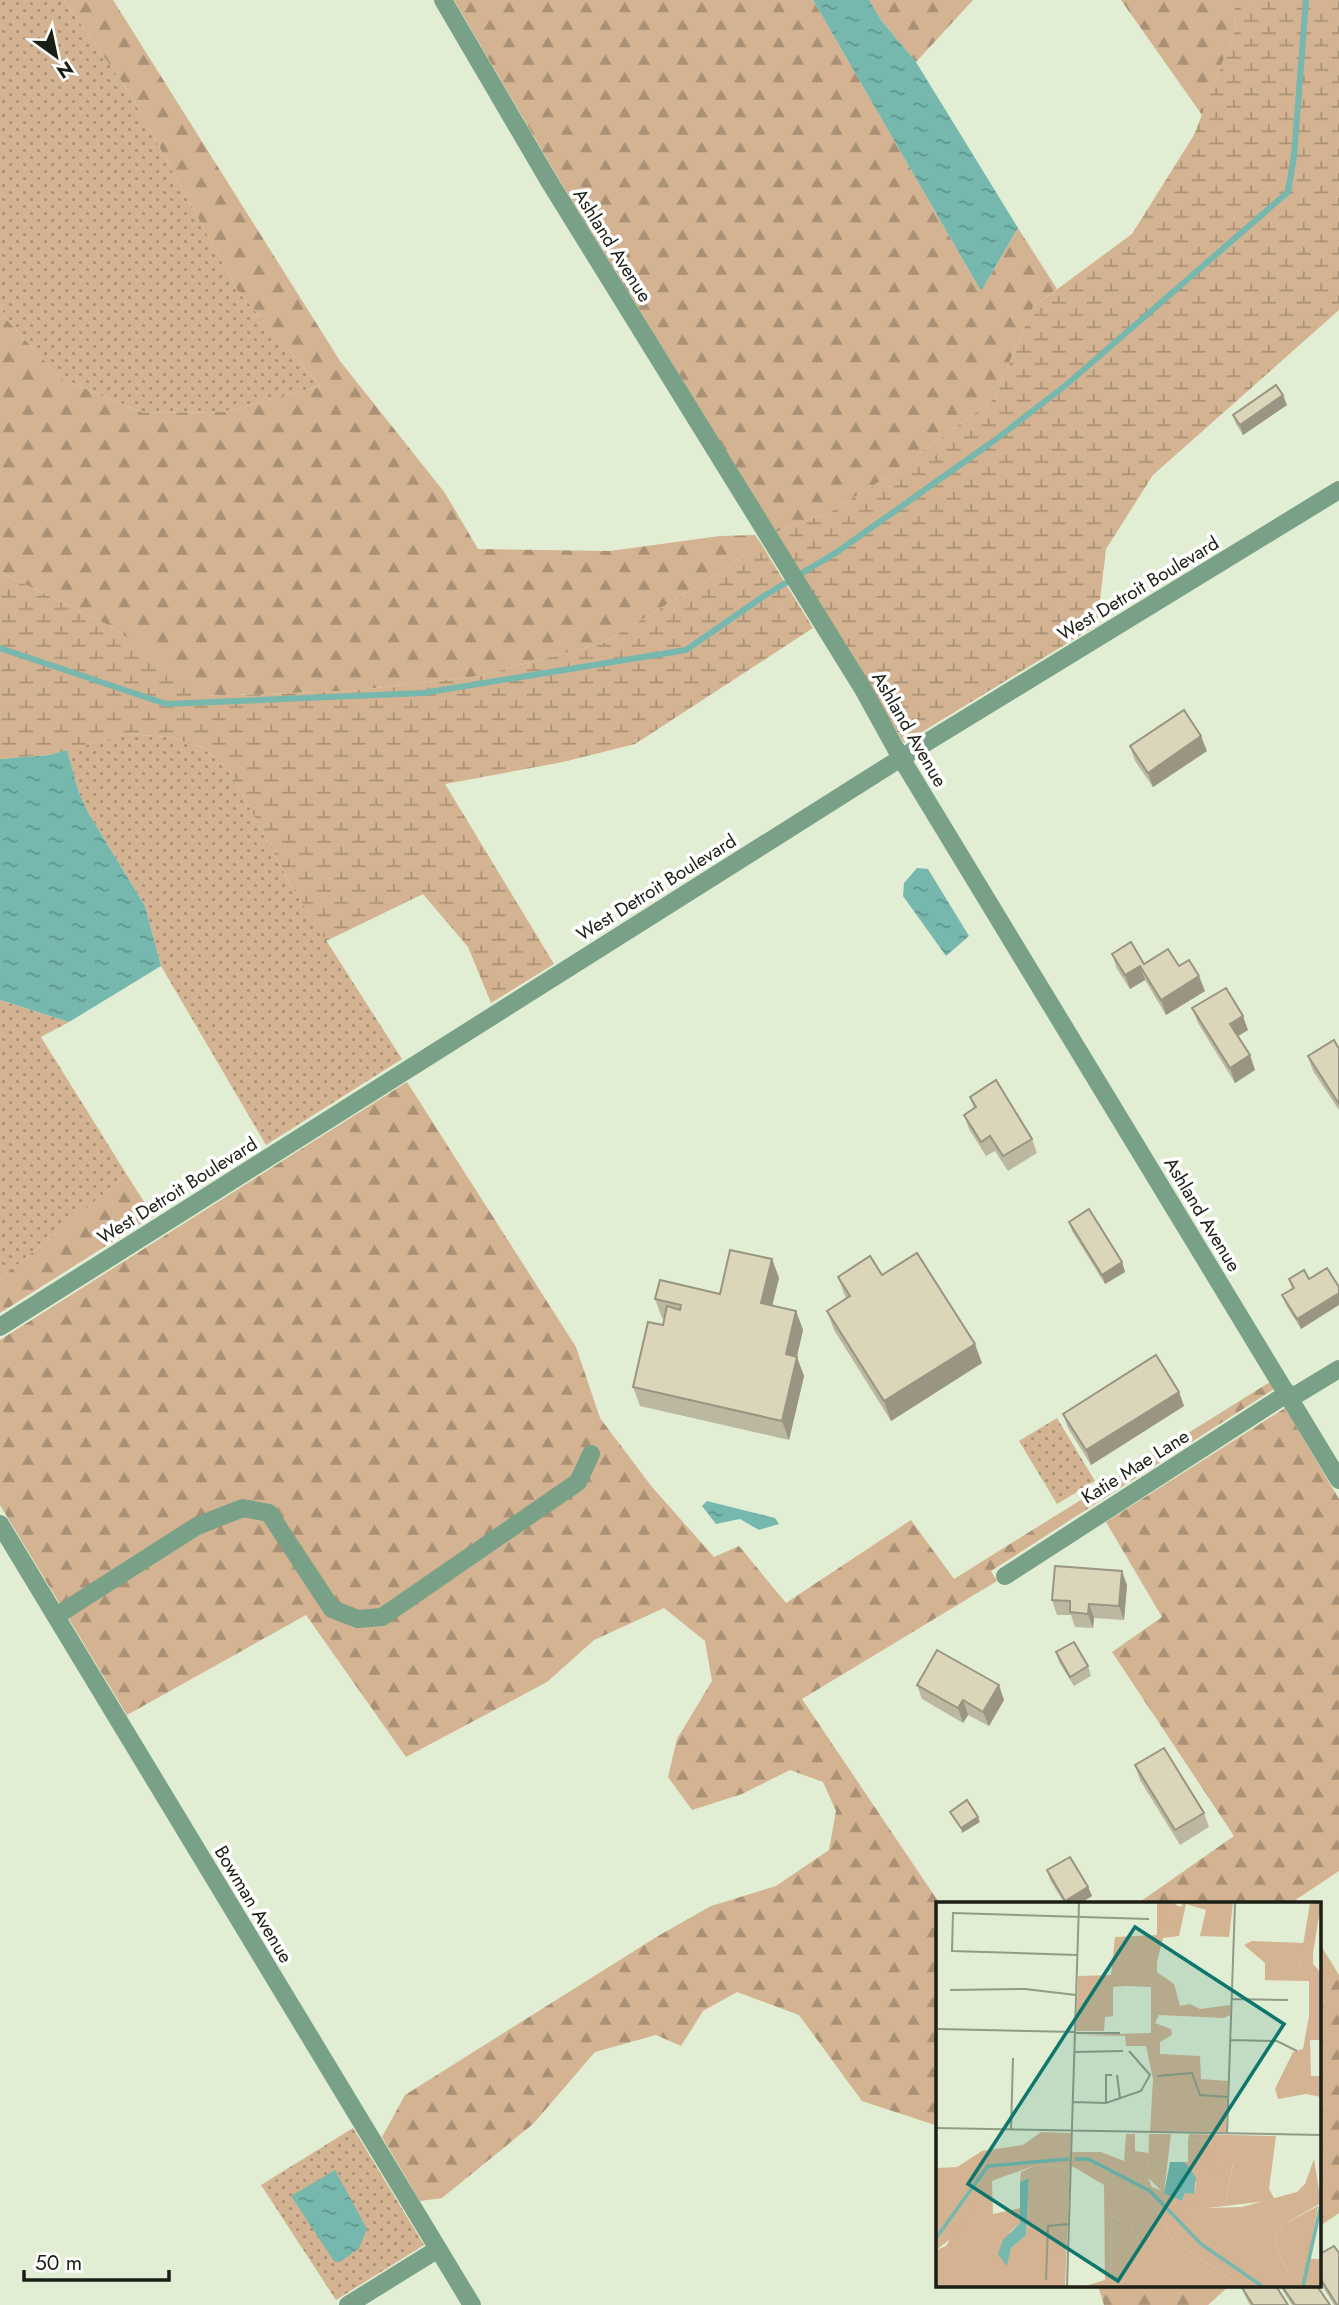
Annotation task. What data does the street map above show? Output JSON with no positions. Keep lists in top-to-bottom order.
{
  "streets": {
    "street": [
      "Ashland Avenue",
      "West Detroit Boulevard",
      "Katie Mae Lane",
      "Bowman Avenue"
    ]
  },
  "crossings": [
    ["Ashland Avenue", "West Detroit Boulevard"],
    ["Ashland Avenue", "Katie Mae Lane"]
  ],
  "scale_bar": "50 m",
  "north": "bottom right"
}
